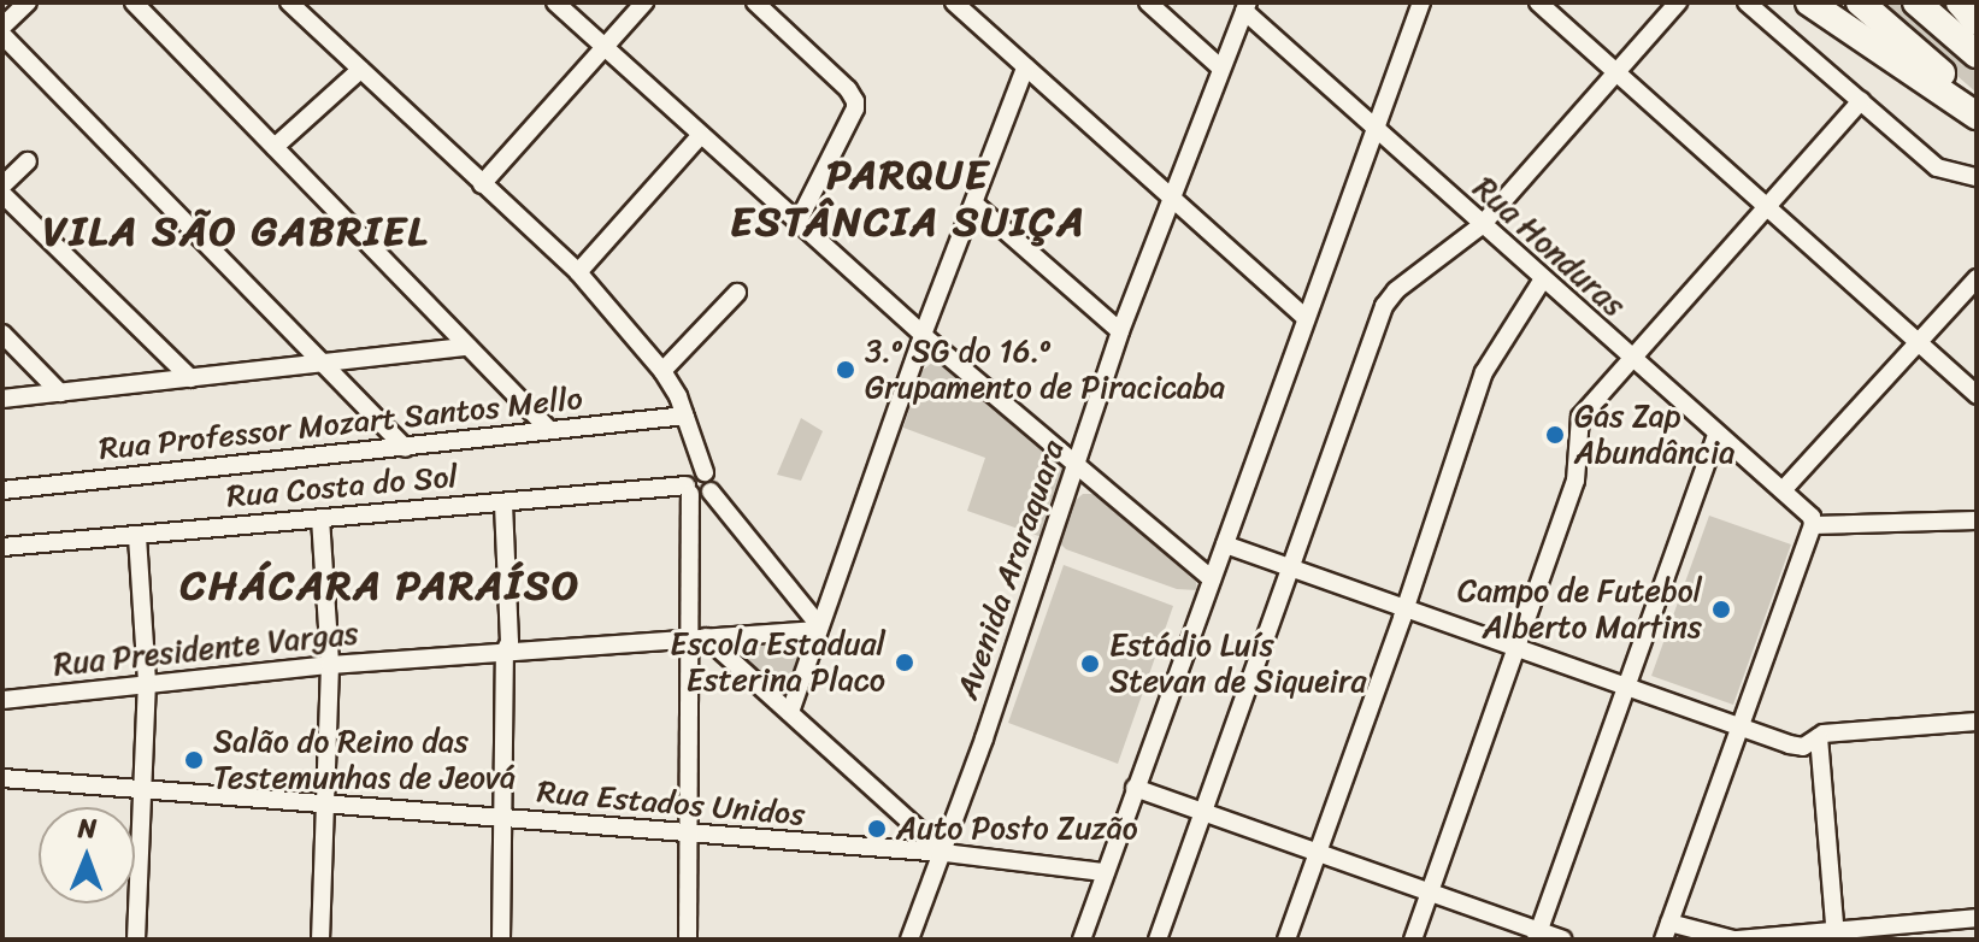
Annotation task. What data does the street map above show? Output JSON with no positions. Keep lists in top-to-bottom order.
{
  "streets": {
    "street": [
      "Rua Honduras",
      "Rua Professor Mozart Santos Mello",
      "Rua Costa do Sol",
      "Avenida Araraquara",
      "Rua Presidente Vargas",
      "Rua Estados Unidos"
    ]
  },
  "crossings": [
    ["Rua Honduras", "Avenida Araraquara"],
    ["Rua Costa do Sol", "Rua Presidente Vargas"],
    ["Avenida Araraquara", "Rua Estados Unidos"]
  ],
  "districts": ["PARQUE ESTÂNCIA SUIÇA", "VILA SÃO GABRIEL", "CHÁCARA PARAÍSO"],
  "places": [
    "3.º SG do 16.º Grupamento de Piracicaba",
    "Gás Zap Abundância",
    "Campo de Futebol Alberto Martins",
    "Escola Estadual Esterina Placo",
    "Estádio Luís Stevan de Siqueira",
    "Salão do Reino das Testemunhas de Jeová",
    "Auto Posto Zuzão"
  ],
  "north": "top"
}
